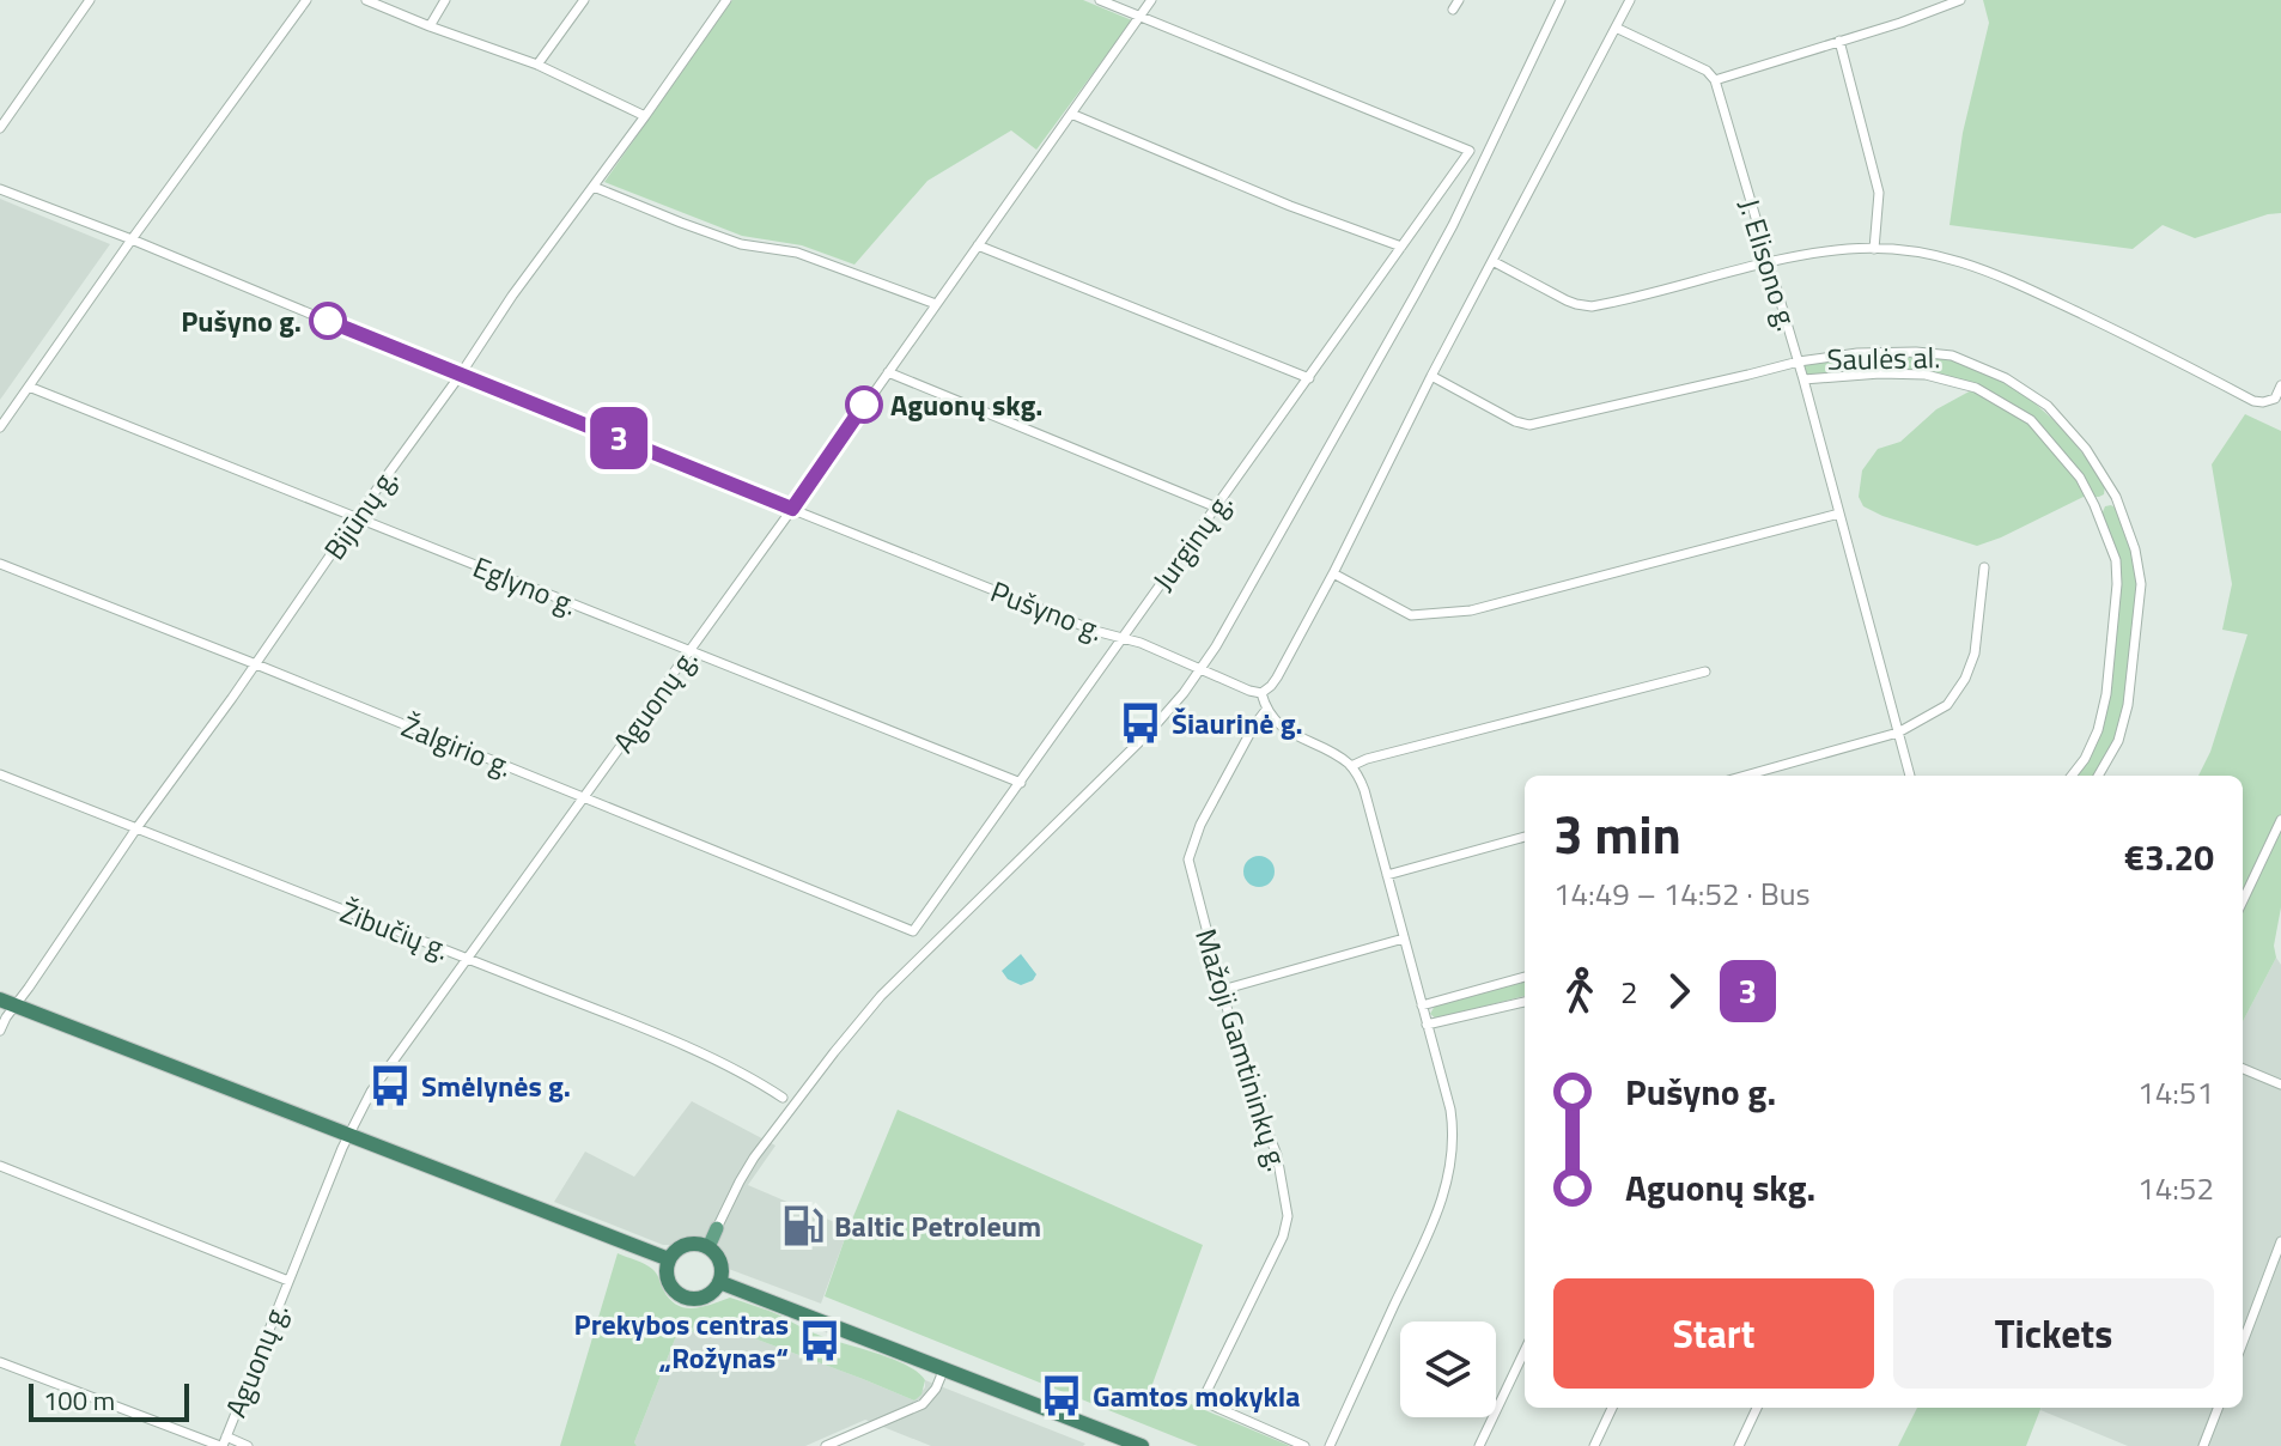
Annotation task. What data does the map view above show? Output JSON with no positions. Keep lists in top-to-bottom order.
{
  "streets": {
    "street": [
      "J. Elisono g.",
      "Saulės al.",
      "Bijūnų g.",
      "Jurginų g.",
      "Eglyno g.",
      "Pušyno g.",
      "Aguonų g.",
      "Žalgirio g.",
      "Žibučių g.",
      "Mažoji Gamtininkų g."
    ]
  },
  "crossings": [
    ["J. Elisono g.", "Saulės al."],
    ["Bijūnų g.", "Eglyno g."],
    ["Bijūnų g.", "Pušyno g."],
    ["Bijūnų g.", "Žalgirio g."],
    ["Bijūnų g.", "Žibučių g."],
    ["Jurginų g.", "Eglyno g."],
    ["Jurginų g.", "Pušyno g."],
    ["Jurginų g.", "Aguonų g."],
    ["Jurginų g.", "Žalgirio g."],
    ["Eglyno g.", "Aguonų g."],
    ["Pušyno g.", "Aguonų g."],
    ["Aguonų g.", "Žalgirio g."],
    ["Aguonų g.", "Žibučių g."]
  ],
  "places": {
    "other": ["Pušyno g.", "Aguonų skg."],
    "bus stop": [
      "Šiaurinė g.",
      "Smėlynės g.",
      "Prekybos centras „Rožynas“",
      "Gamtos mokykla"
    ],
    "fuel station": ["Baltic Petroleum"]
  },
  "lines": ["bus line 3"],
  "scale_bar": "100 m",
  "page": {
    "on_map": "3",
    "heading": ["3 min", "14:49 – 14:52 · Bus", "€3.20"],
    "legs": ["2", "3"],
    "list": [
      {
        "name": "Pušyno g.",
        "value": "14:51"
      },
      {
        "name": "Aguonų skg.",
        "value": "14:52"
      }
    ],
    "buttons": ["Start", "Tickets"],
    "scale": "100 m"
  }
}
